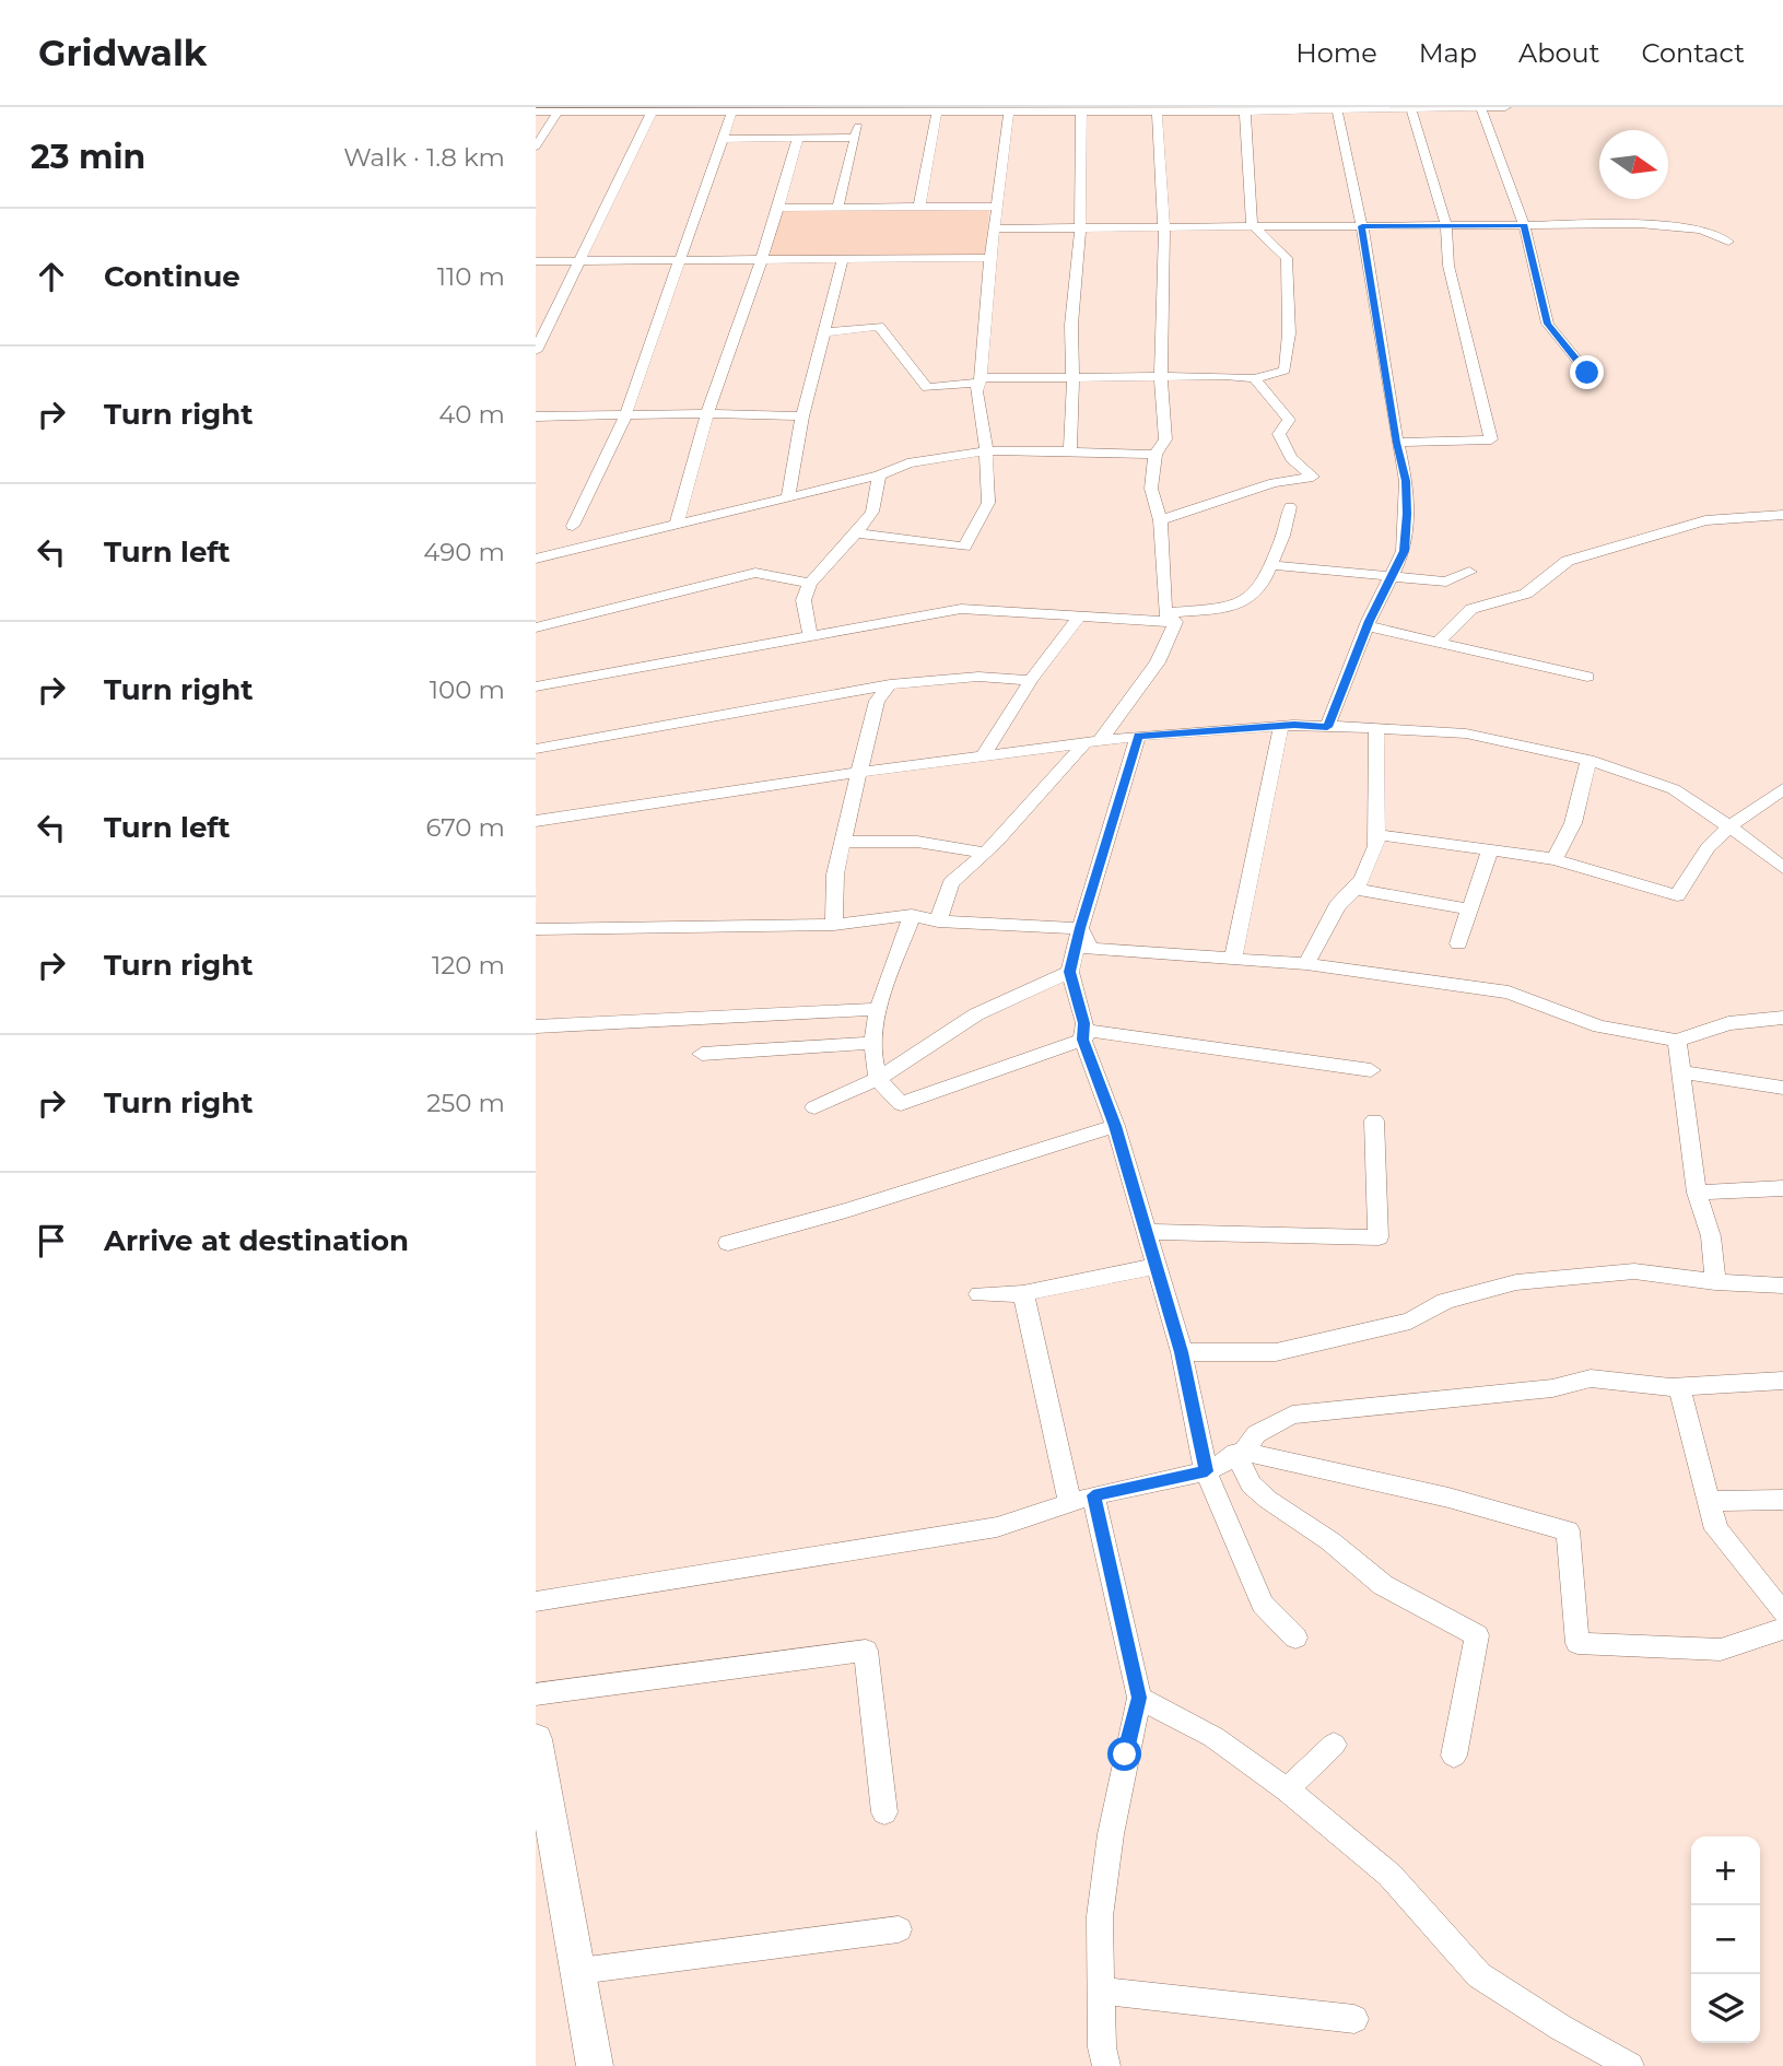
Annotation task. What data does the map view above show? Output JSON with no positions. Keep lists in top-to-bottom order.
{
  "north": "right",
  "page": {
    "header": "Gridwalk",
    "nav": [
      "Home",
      "Map",
      "About",
      "Contact"
    ],
    "heading": ["23 min", "Walk · 1.8 km"],
    "list": [
      ["Continue", "110 m"],
      ["Turn right", "40 m"],
      ["Turn left", "490 m"],
      ["Turn right", "100 m"],
      ["Turn left", "670 m"],
      ["Turn right", "120 m"],
      ["Turn right", "250 m"],
      "Arrive at destination"
    ],
    "map_buttons": ["+", "−"]
  }
}
